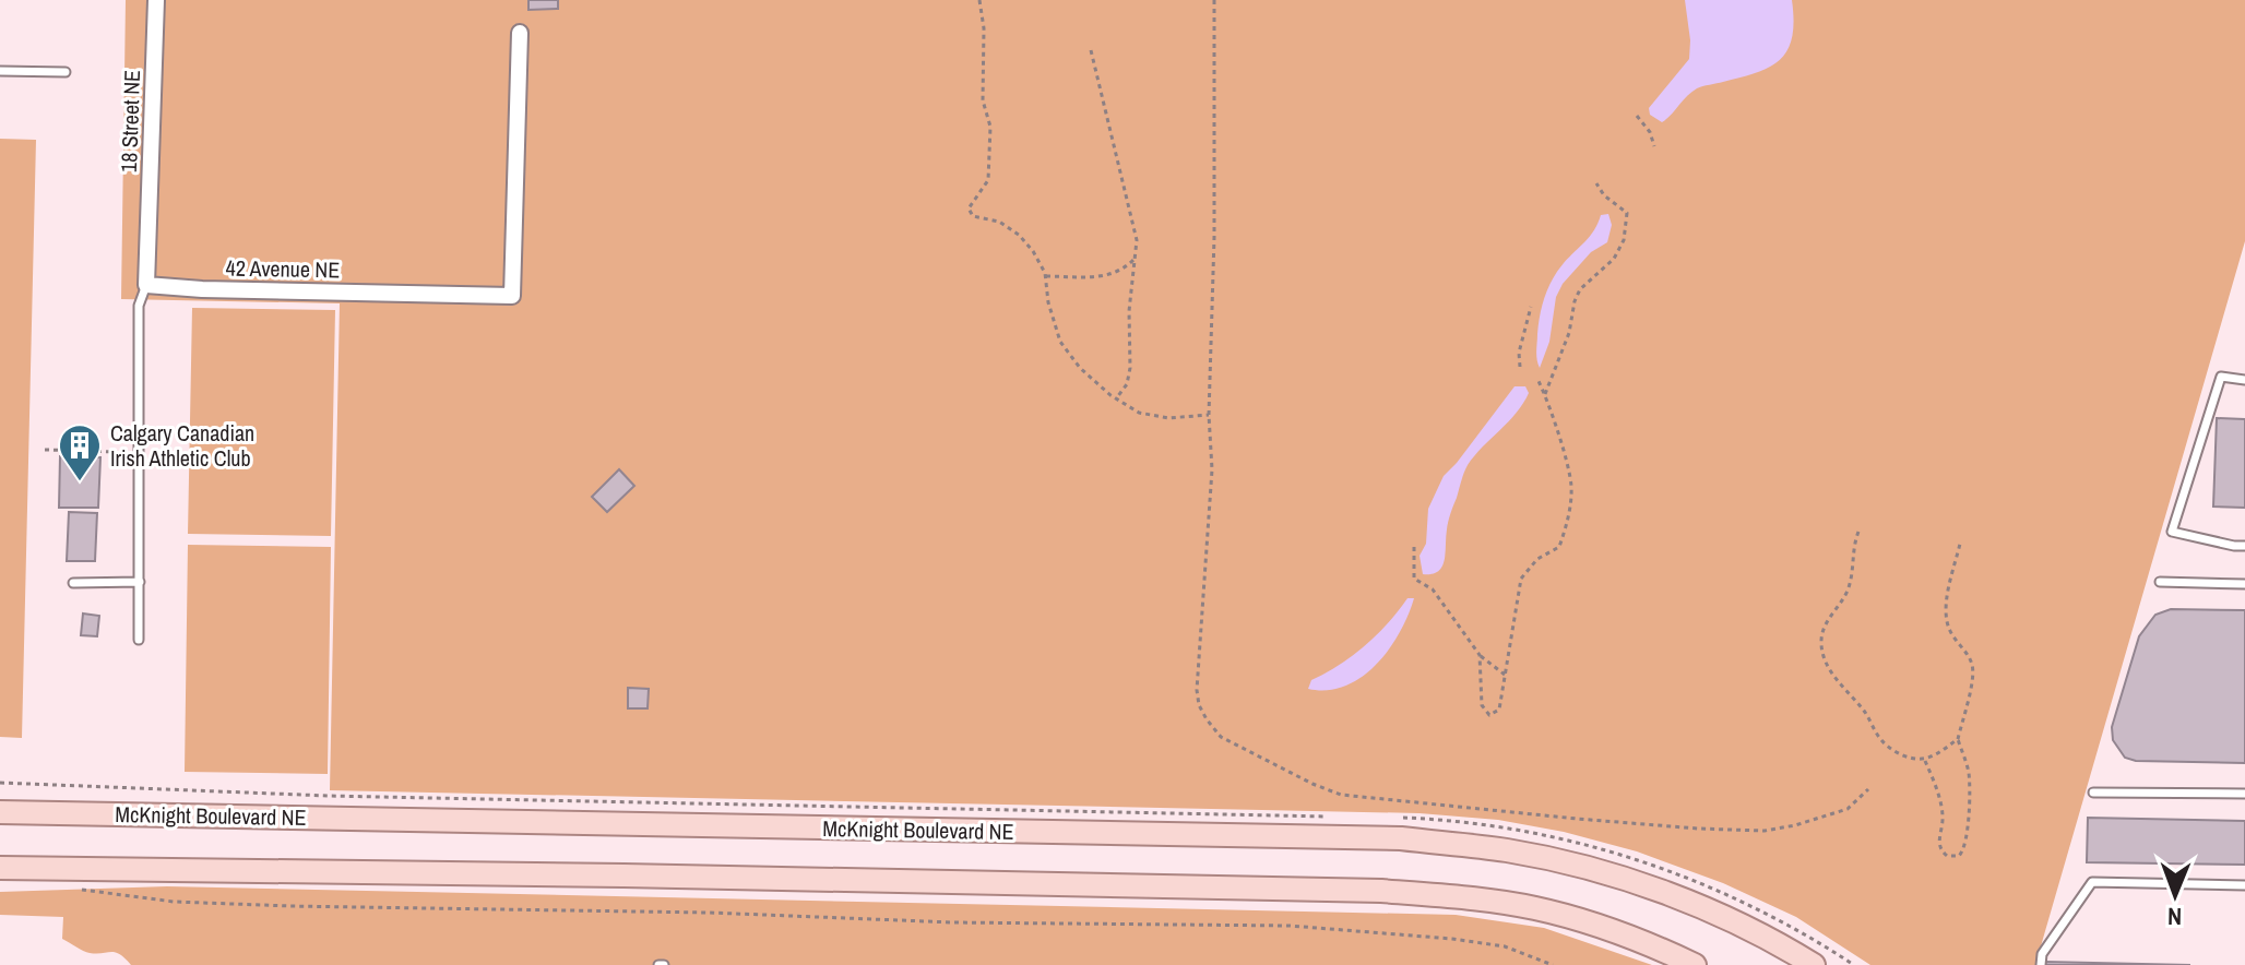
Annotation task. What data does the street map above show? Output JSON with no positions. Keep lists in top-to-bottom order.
{
  "streets": {
    "main road": ["McKnight Boulevard NE"],
    "street": ["18 Street NE", "42 Avenue NE"]
  },
  "crossings": [
    ["18 Street NE", "42 Avenue NE"]
  ],
  "places": {
    "building": ["Calgary Canadian Irish Athletic Club"]
  },
  "north": "bottom"
}
